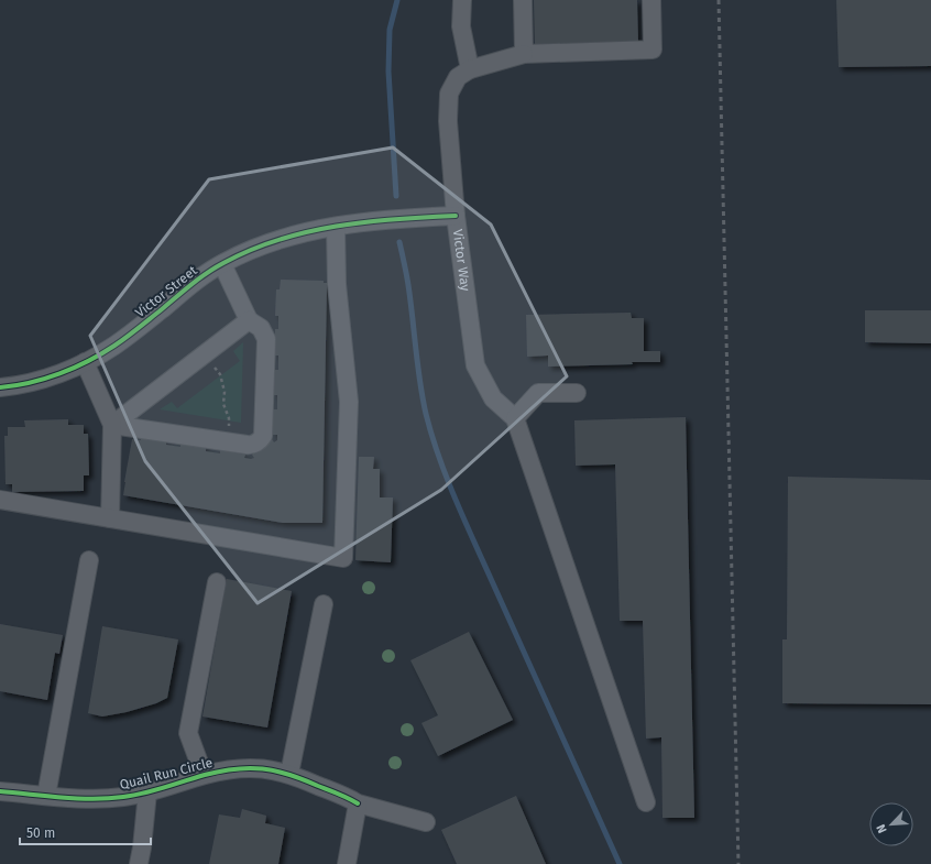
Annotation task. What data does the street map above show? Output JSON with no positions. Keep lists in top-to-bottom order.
{
  "streets": {
    "street": ["Victor Way", "Victor Street", "Quail Run Circle"]
  },
  "crossings": [
    ["Victor Way", "Victor Street"]
  ],
  "scale_bar": "50 m",
  "north": "bottom left"
}
